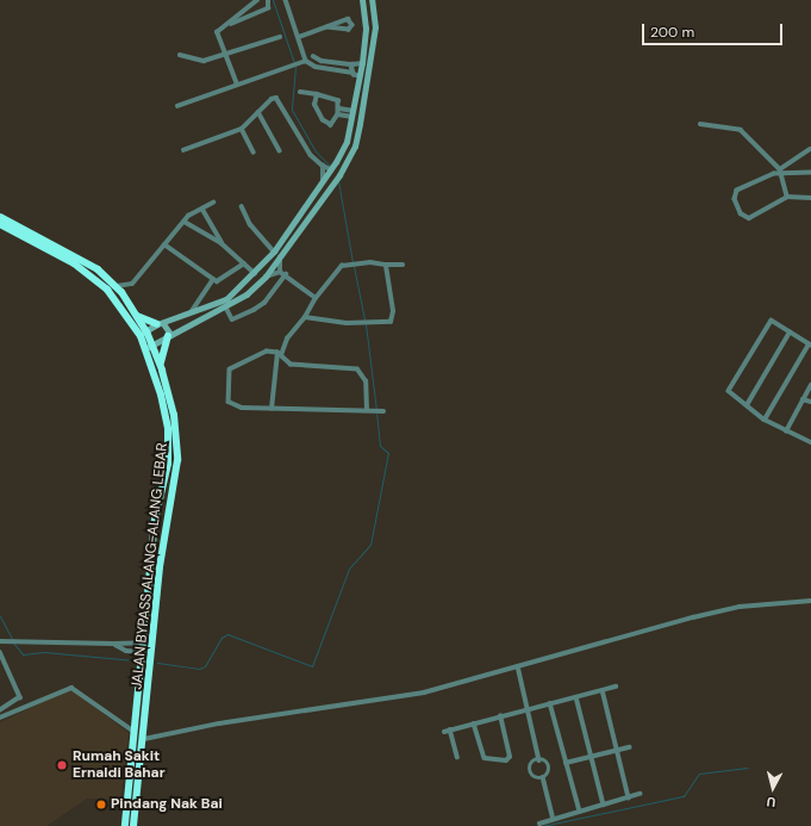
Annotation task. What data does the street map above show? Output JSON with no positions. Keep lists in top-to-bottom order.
{
  "streets": {
    "highway": ["JALAN BYPASS ALANG-ALANG LEBAR"]
  },
  "places": ["Rumah Sakit Ernaldi Bahar", "Pindang Nak Bai"],
  "scale_bar": "200 m",
  "north": "bottom"
}
